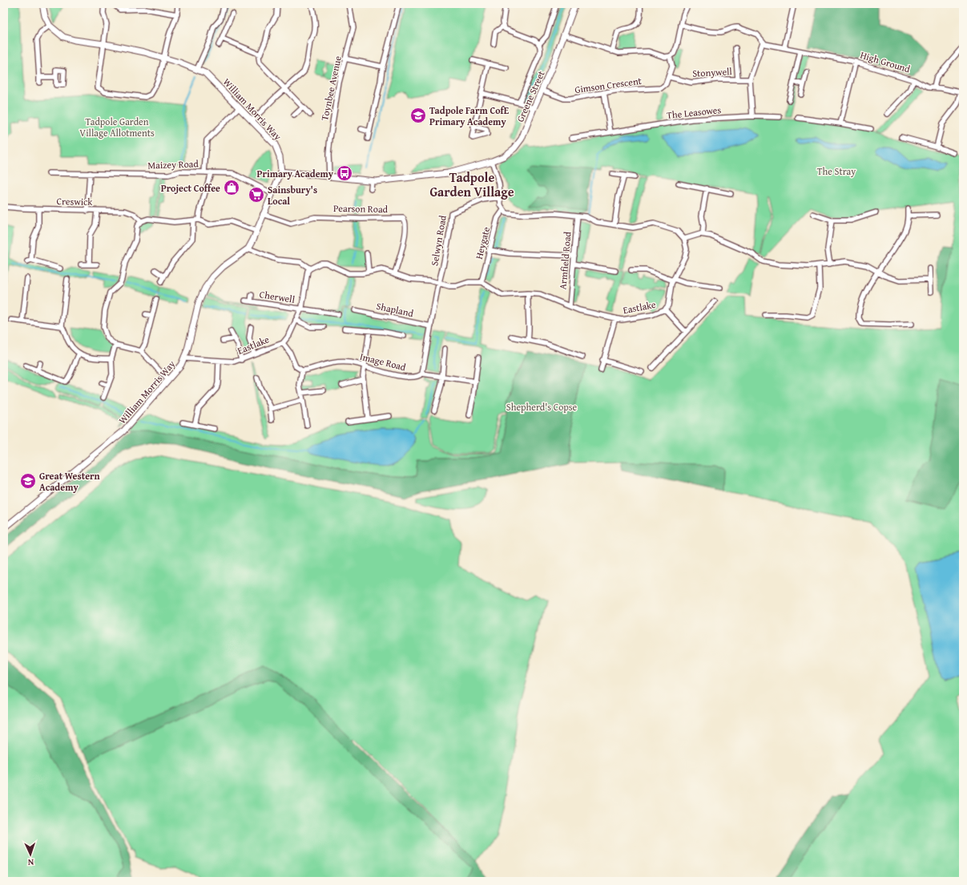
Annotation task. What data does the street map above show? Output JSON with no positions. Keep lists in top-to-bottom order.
{
  "streets": {
    "street": [
      "High Ground",
      "Stonywell",
      "Gimson Crescent",
      "Toynbee Avenue",
      "Greene Street",
      "William Morris Way",
      "The Leasowes",
      "Maizey Road",
      "Creswick",
      "Pearson Road",
      "Selwyn Road",
      "Heygate",
      "Armfield Road",
      "Cherwell",
      "Eastlake",
      "Shapland",
      "Image Road"
    ]
  },
  "crossings": [
    ["Stonywell", "Gimson Crescent"],
    ["Gimson Crescent", "Greene Street"],
    ["Toynbee Avenue", "Greene Street"],
    ["Greene Street", "William Morris Way"],
    ["William Morris Way", "Maizey Road"],
    ["William Morris Way", "Pearson Road"],
    ["William Morris Way", "Eastlake"],
    ["Heygate", "Eastlake"],
    ["Armfield Road", "Eastlake"],
    ["Cherwell", "Eastlake"]
  ],
  "districts": ["Tadpole Garden Village"],
  "parks": ["Tadpole Garden Village Allotments", "The Stray", "Shepherd's Copse"],
  "places": {
    "school or university": ["Tadpole Farm CofE Primary Academy", "Great Western Academy"],
    "bus stop": ["Primary Academy"],
    "shop": ["Project Coffee"],
    "supermarket": ["Sainsbury's Local"]
  },
  "north": "bottom"
}
